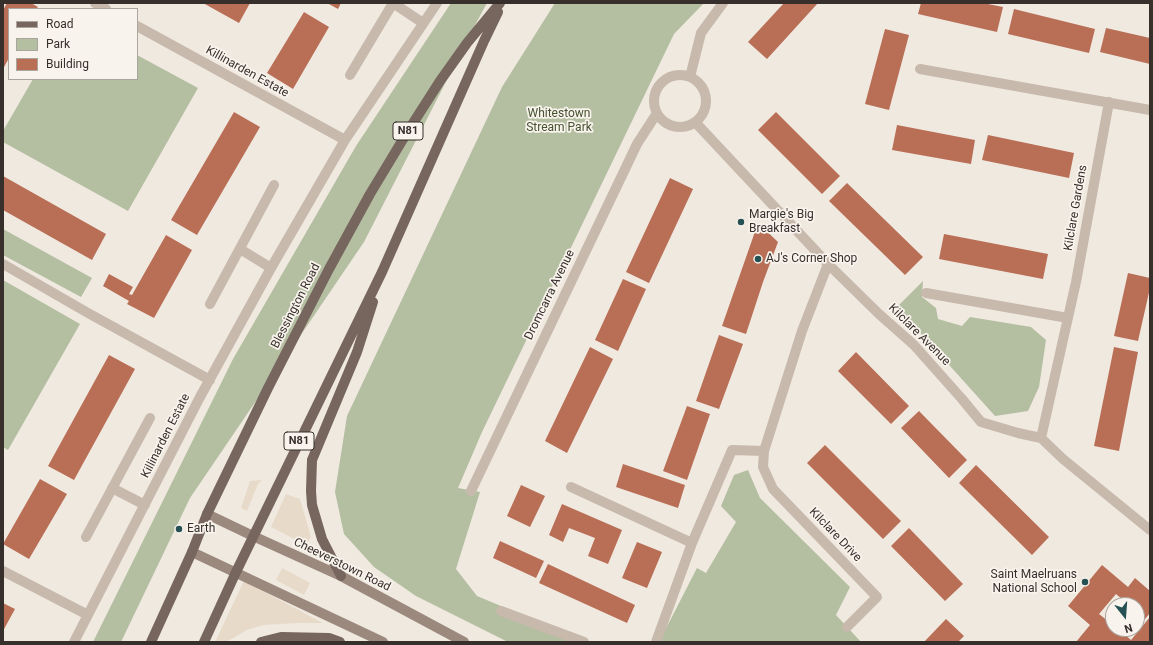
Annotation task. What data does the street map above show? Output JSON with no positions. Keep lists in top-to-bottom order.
{
  "streets": {
    "main road": ["N81", "Blessington Road", "Cheeverstown Road"],
    "street": [
      "Killinarden Estate",
      "Kilclare Gardens",
      "Dromcarra Avenue",
      "Kilclare Avenue",
      "Kilclare Drive"
    ]
  },
  "crossings": [
    ["Kilclare Gardens", "Kilclare Avenue"],
    ["Dromcarra Avenue", "Kilclare Avenue"],
    ["Blessington Road", "Cheeverstown Road"],
    ["Kilclare Avenue", "Kilclare Drive"]
  ],
  "parks": ["Whitestown Stream Park"],
  "places": [
    "Margie's Big Breakfast",
    "AJ's Corner Shop",
    "Earth",
    "Saint Maelruans National School"
  ],
  "legend": ["Road", "Park", "Building"],
  "north": "bottom"
}
